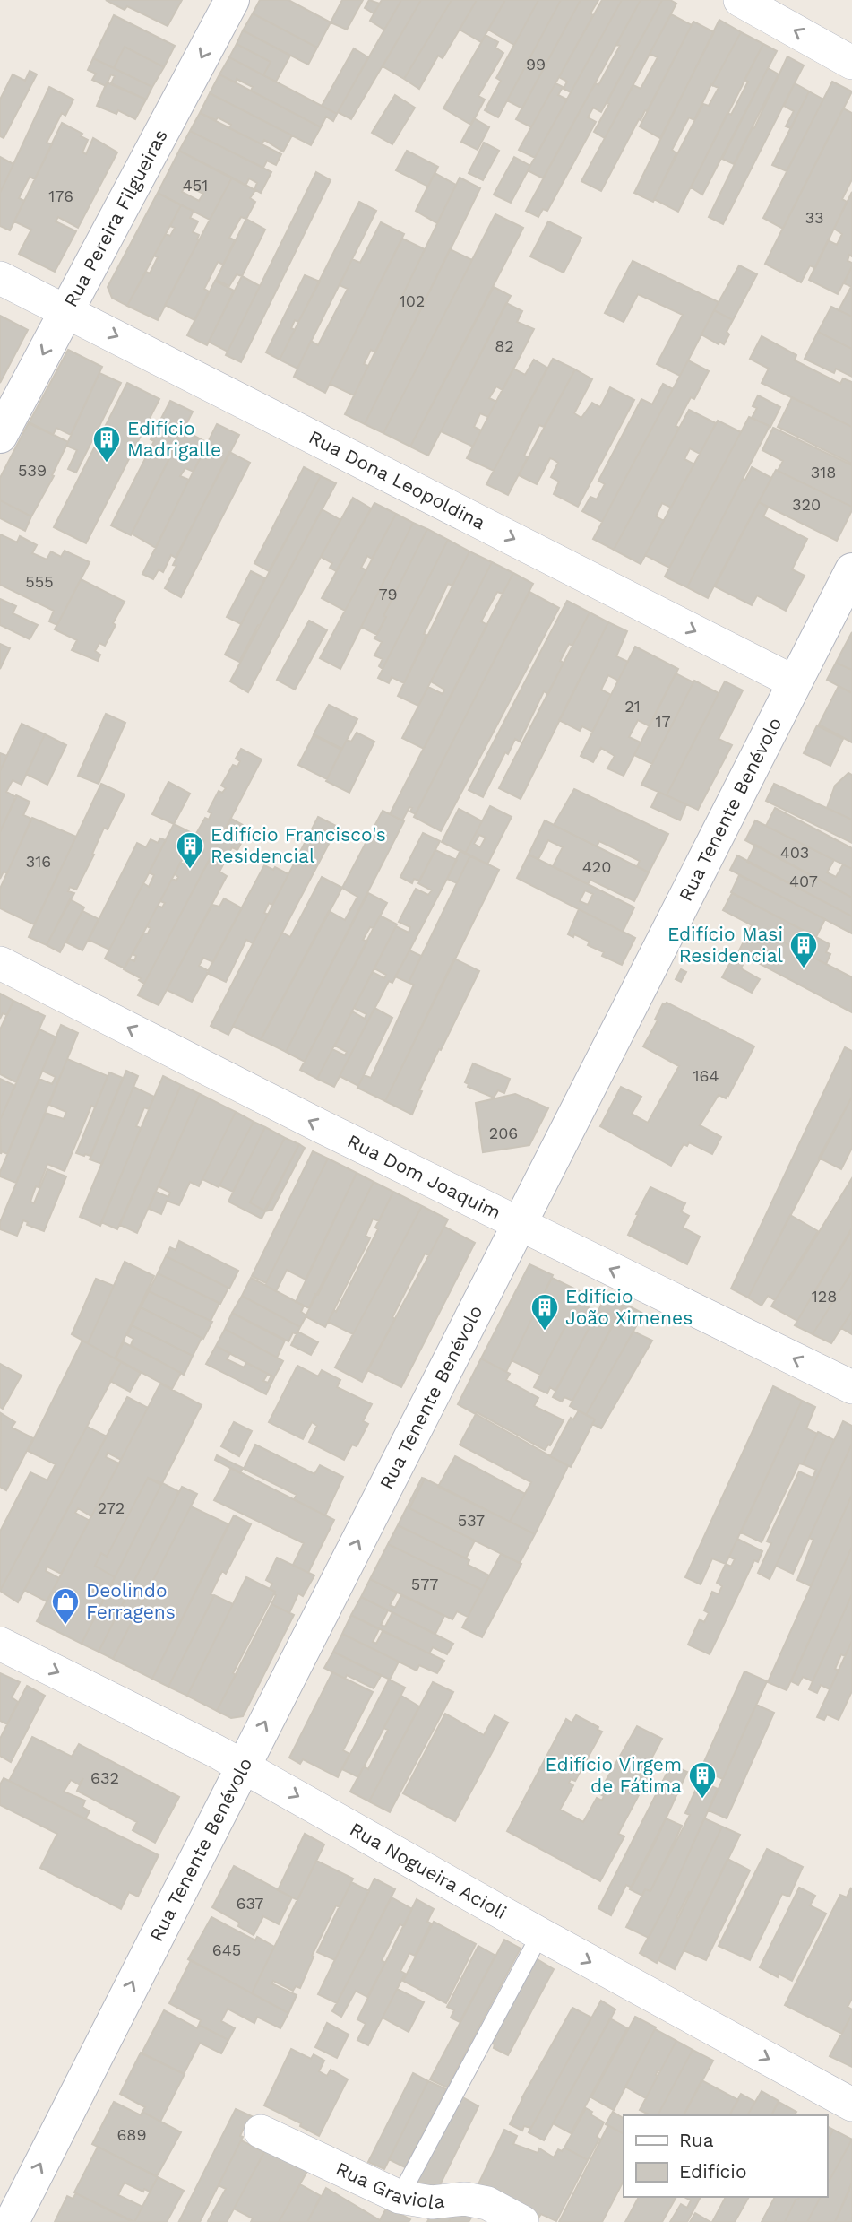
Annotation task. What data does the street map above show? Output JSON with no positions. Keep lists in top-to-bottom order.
{
  "streets": {
    "street": [
      "Rua Pereira Filgueiras",
      "Rua Dona Leopoldina",
      "Rua Tenente Benévolo",
      "Rua Dom Joaquim",
      "Rua Nogueira Acioli",
      "Rua Graviola"
    ]
  },
  "crossings": [
    ["Rua Pereira Filgueiras", "Rua Dona Leopoldina"],
    ["Rua Dona Leopoldina", "Rua Tenente Benévolo"],
    ["Rua Tenente Benévolo", "Rua Dom Joaquim"],
    ["Rua Tenente Benévolo", "Rua Nogueira Acioli"]
  ],
  "one_way": [
    "Rua Pereira Filgueiras",
    "Rua Dona Leopoldina",
    "Rua Tenente Benévolo",
    "Rua Dom Joaquim",
    "Rua Nogueira Acioli"
  ],
  "places": {
    "building": [
      "Edifício Madrigalle",
      "Edifício Francisco's Residencial",
      "Edifício Masi Residencial",
      "Edifício João Ximenes",
      "Edifício Virgem de Fátima"
    ],
    "shop": ["Deolindo Ferragens"]
  },
  "house_numbers": [
    "99",
    "451",
    "176",
    "33",
    "102",
    "82",
    "539",
    "318",
    "320",
    "555",
    "79",
    "21",
    "17",
    "403",
    "316",
    "420",
    "407",
    "164",
    "206",
    "128",
    "272",
    "537",
    "577",
    "632",
    "637",
    "645",
    "689"
  ],
  "legend": ["Rua", "Edifício"]
}
